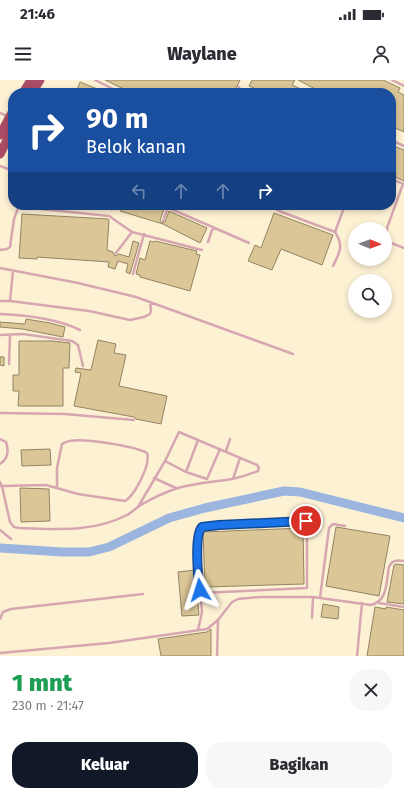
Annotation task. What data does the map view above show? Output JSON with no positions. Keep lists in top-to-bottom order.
{
  "north": "right",
  "page": {
    "status": "21:46",
    "header": "Waylane",
    "turn": ["90 m", "Belok kanan"],
    "heading": ["1 mnt", "230 m · 21:47"],
    "buttons": ["Keluar", "Bagikan"]
  }
}
